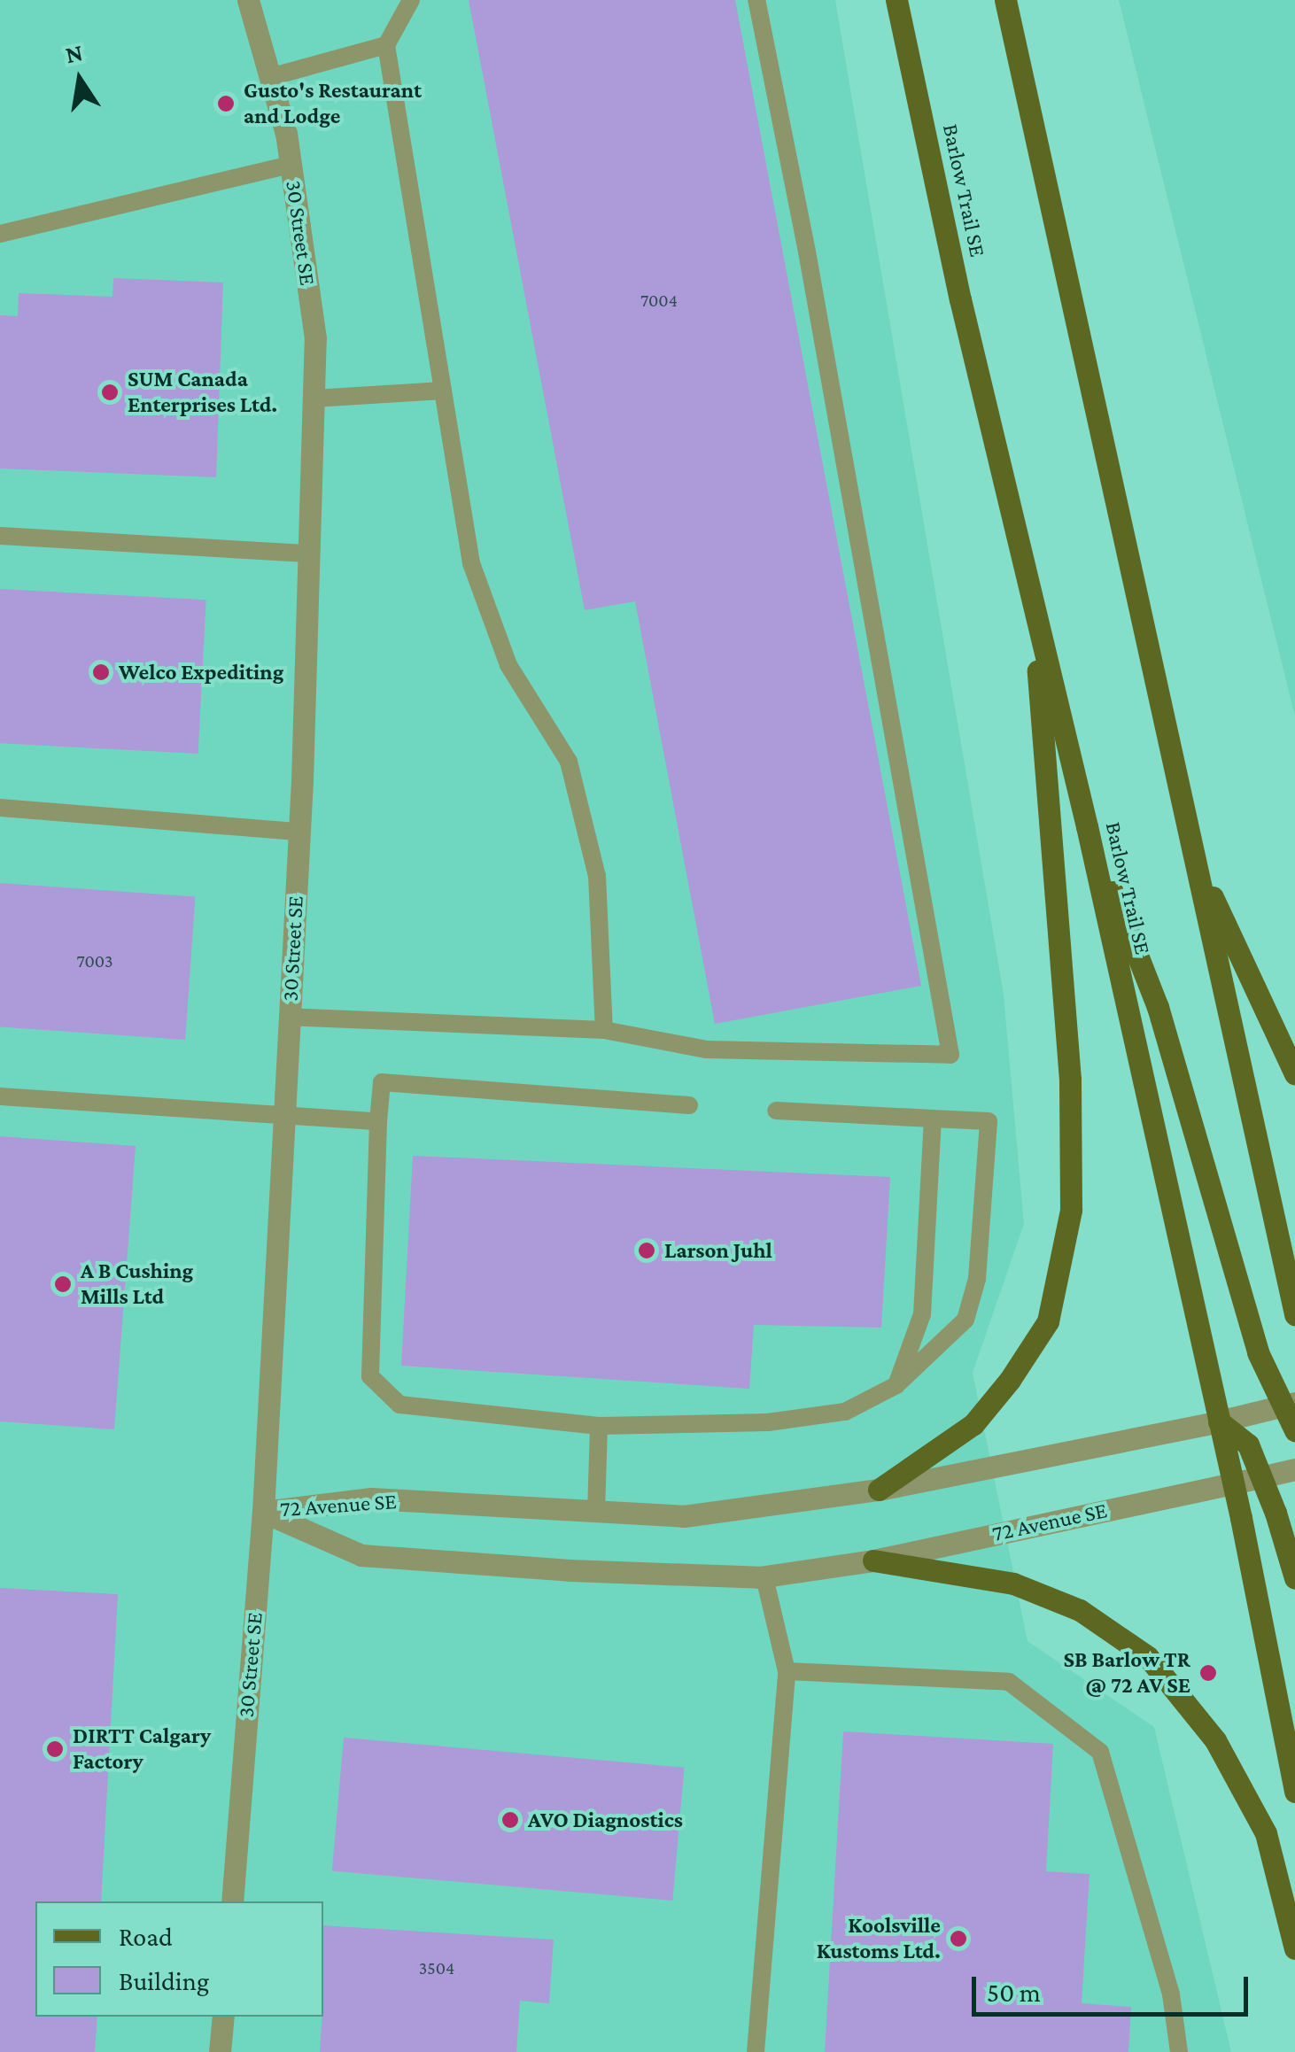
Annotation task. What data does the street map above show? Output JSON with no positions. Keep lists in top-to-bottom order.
{
  "streets": {
    "main road": ["Barlow Trail SE"],
    "street": ["30 Street SE", "72 Avenue SE"]
  },
  "crossings": [
    ["Barlow Trail SE", "72 Avenue SE"],
    ["30 Street SE", "72 Avenue SE"]
  ],
  "places": [
    "Gusto's Restaurant and Lodge",
    "SUM Canada Enterprises Ltd.",
    "Welco Expediting",
    "Larson Juhl",
    "A B Cushing Mills Ltd",
    "SB Barlow TR @ 72 AV SE",
    "DIRTT Calgary Factory",
    "AVO Diagnostics",
    "Koolsville Kustoms Ltd."
  ],
  "house_numbers": ["7004", "7003", "3504"],
  "legend": ["Road", "Building"],
  "scale_bar": "50 m",
  "north": "top"
}
